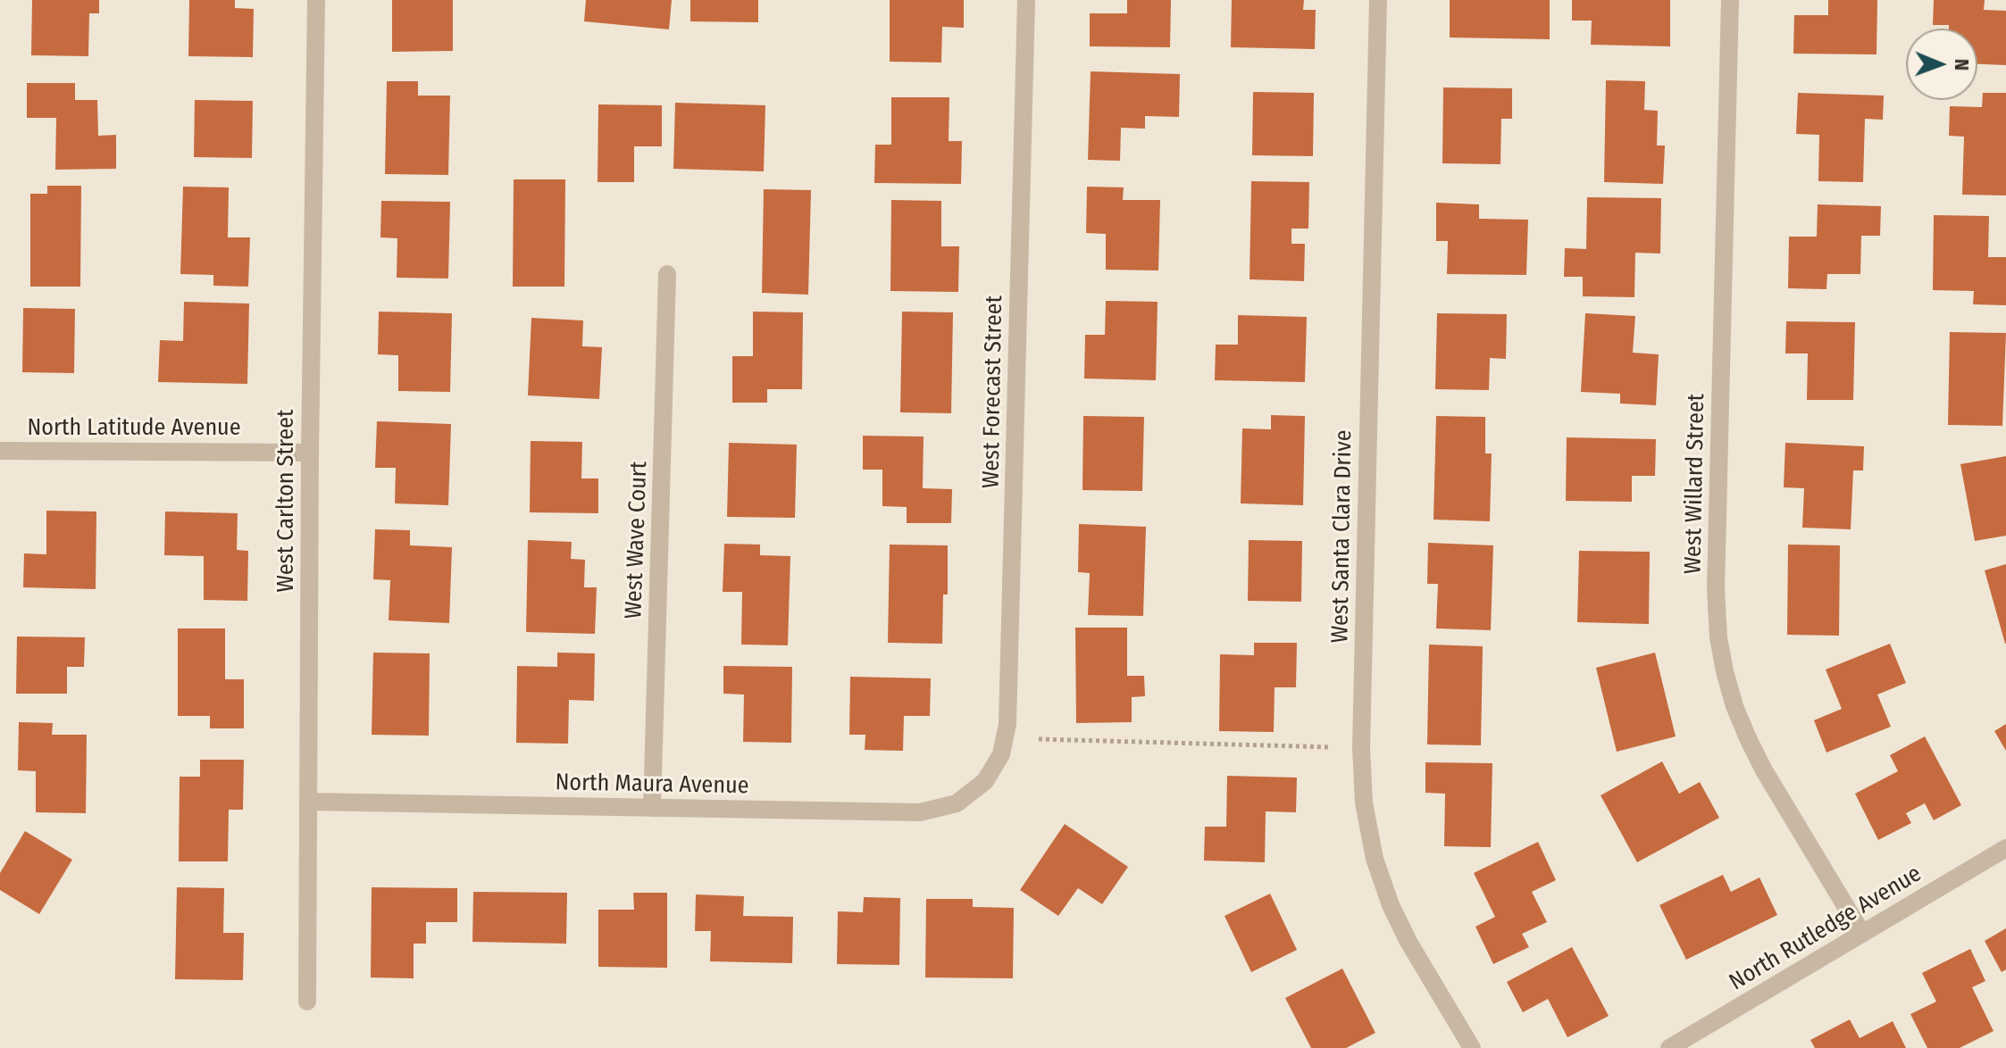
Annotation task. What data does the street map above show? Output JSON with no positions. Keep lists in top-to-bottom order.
{
  "streets": {
    "street": [
      "West Forecast Street",
      "North Latitude Avenue",
      "West Willard Street",
      "West Carlton Street",
      "West Santa Clara Drive",
      "West Wave Court",
      "North Maura Avenue",
      "North Rutledge Avenue"
    ]
  },
  "crossings": [
    ["West Forecast Street", "North Maura Avenue"],
    ["North Latitude Avenue", "West Carlton Street"],
    ["West Willard Street", "North Rutledge Avenue"],
    ["West Carlton Street", "North Maura Avenue"],
    ["West Wave Court", "North Maura Avenue"]
  ],
  "north": "right"
}
